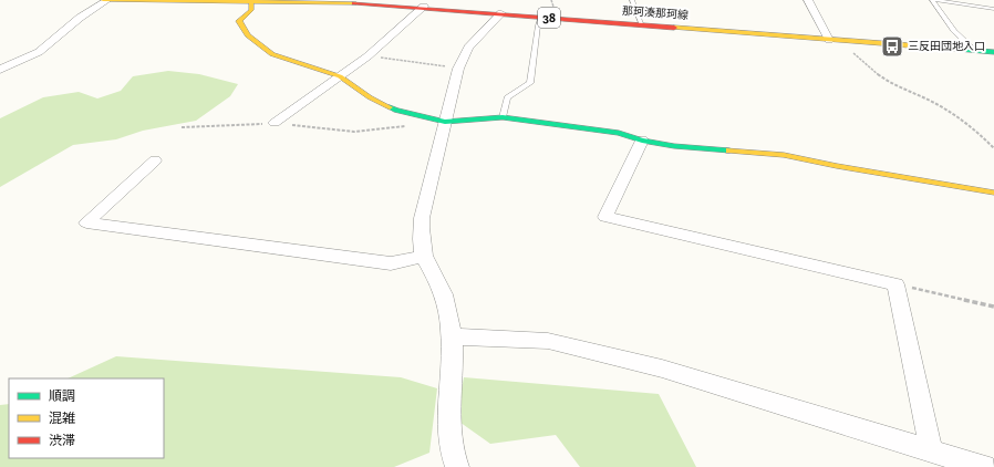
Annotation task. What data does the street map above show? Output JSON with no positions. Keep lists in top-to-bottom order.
{
  "streets": {
    "main road": ["那珂湊那珂線", "38"]
  },
  "places": {
    "bus stop": ["三反田団地入口"]
  },
  "legend": ["順調", "混雑", "渋滞"]
}
